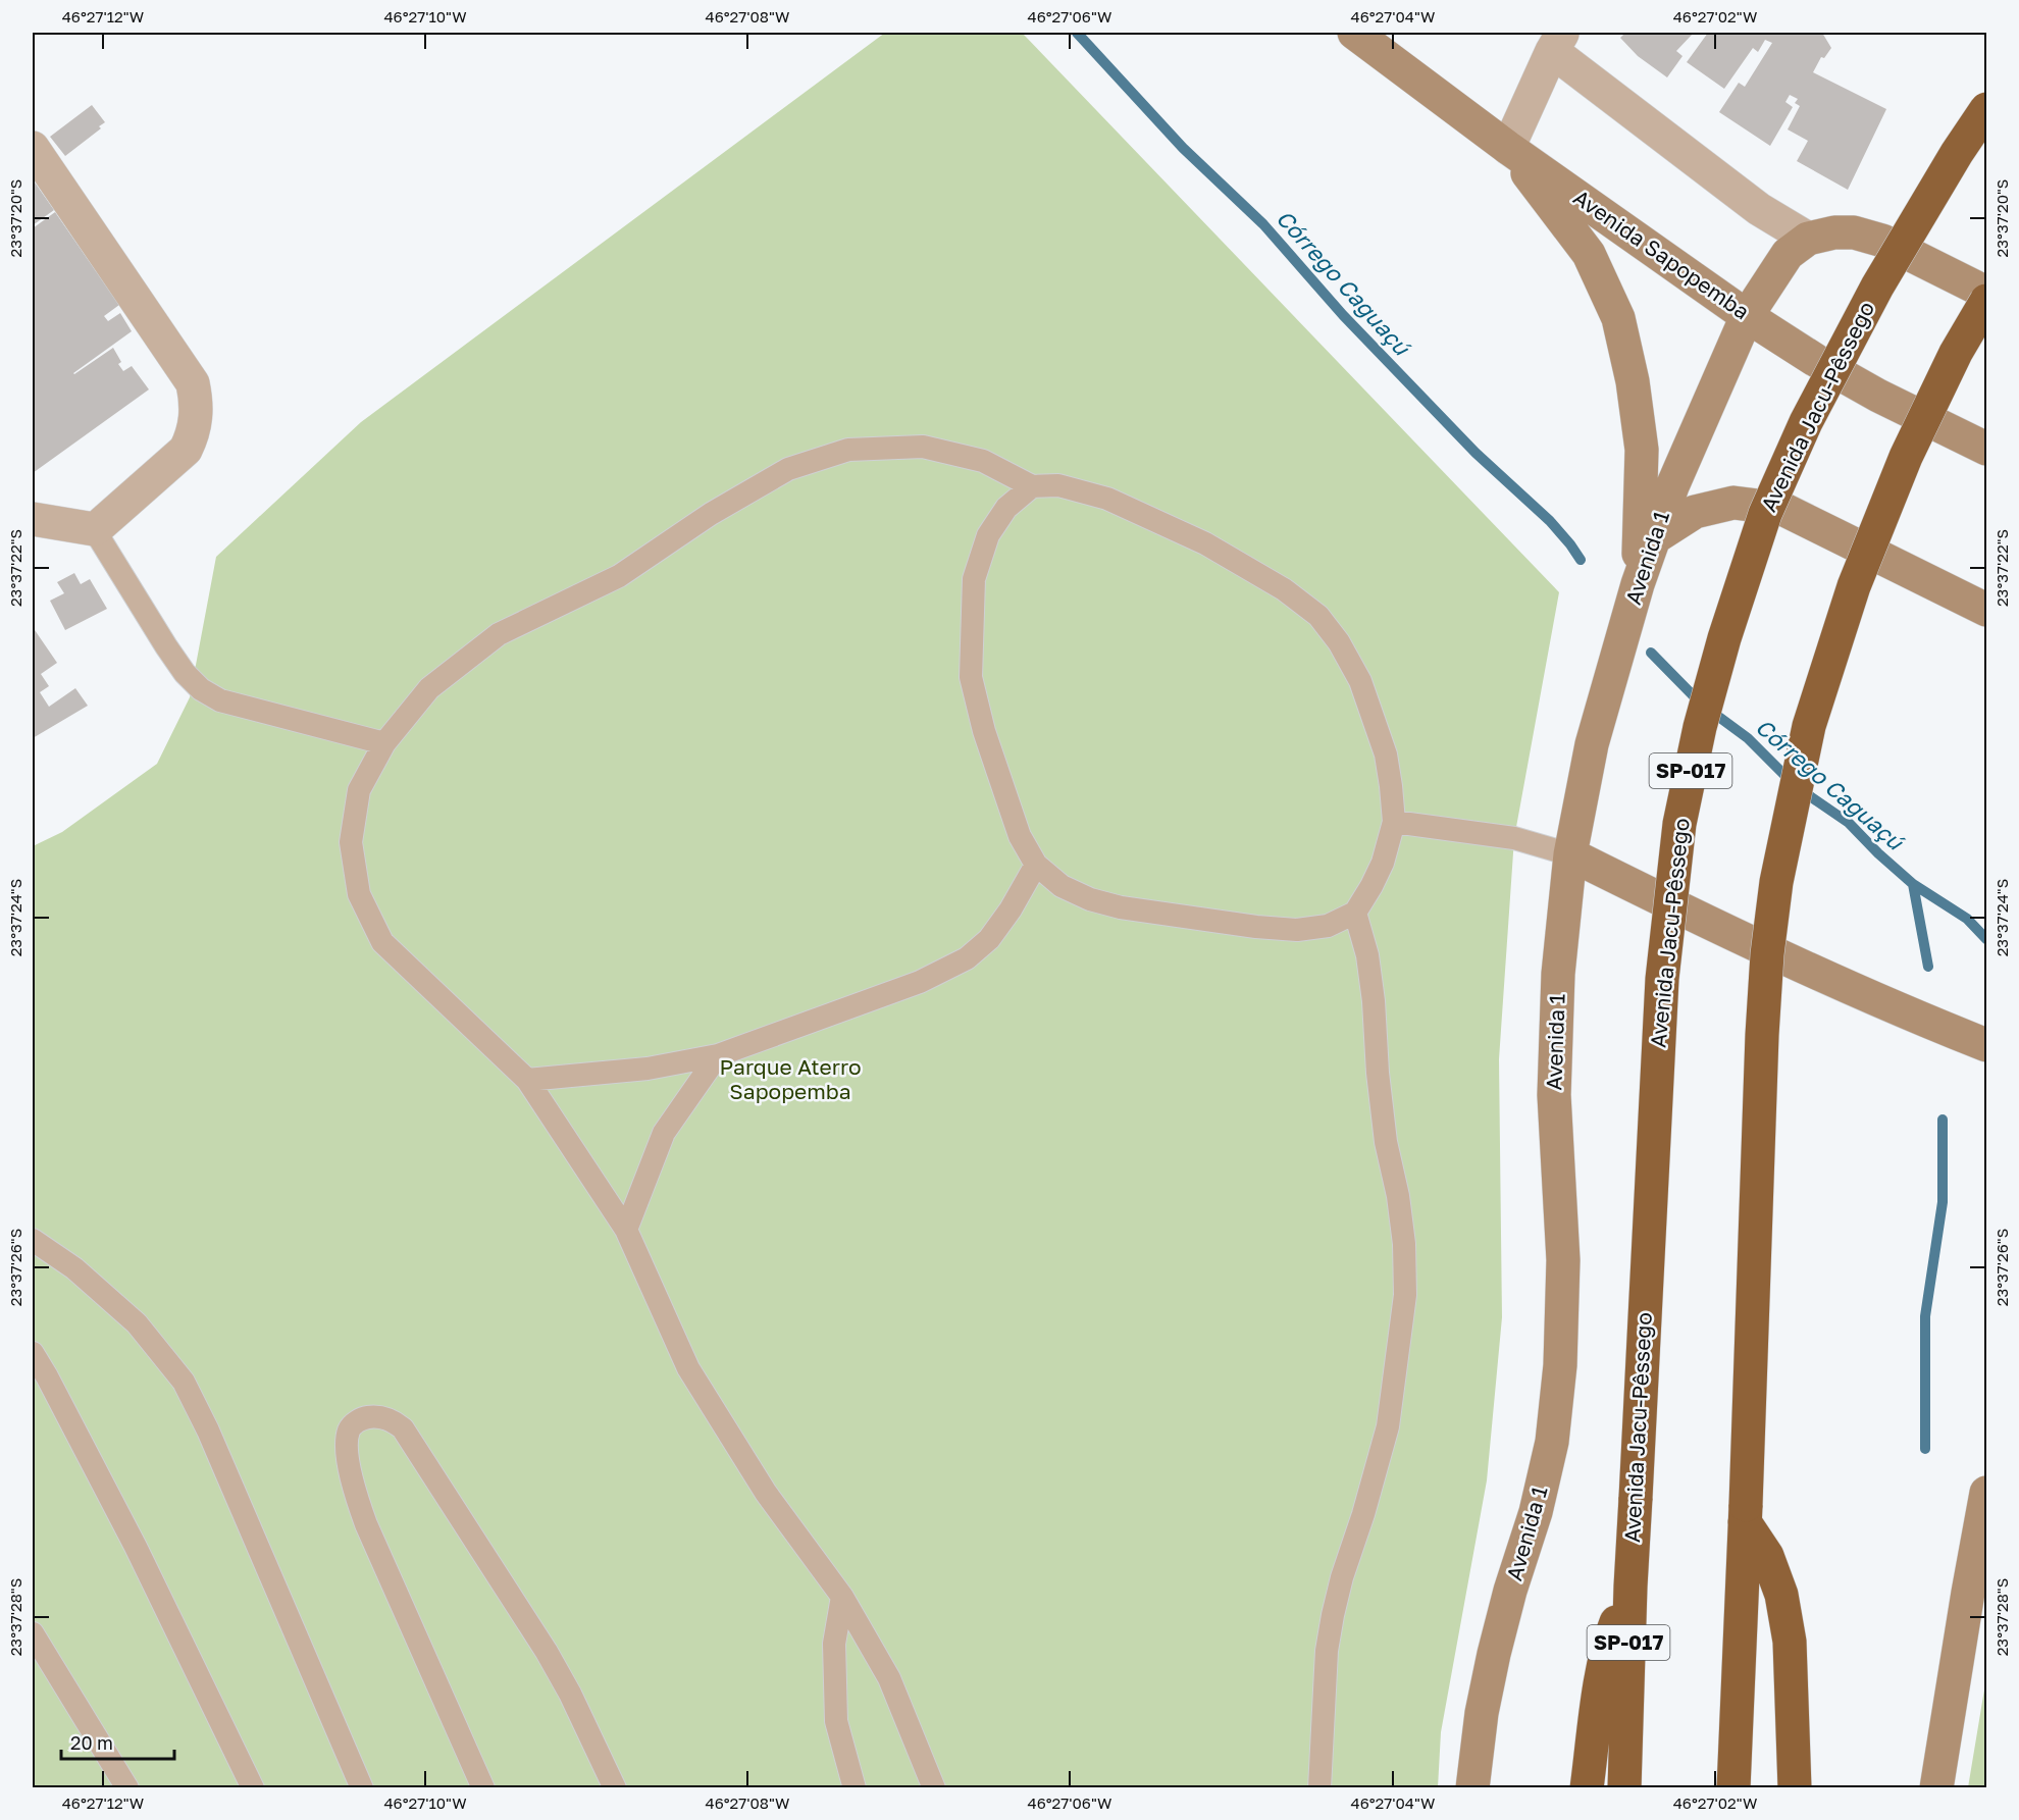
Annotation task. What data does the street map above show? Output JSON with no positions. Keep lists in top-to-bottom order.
{
  "streets": {
    "highway": ["Avenida Jacu-Pêssego", "SP-017"],
    "main road": ["Avenida Sapopemba", "Avenida 1"]
  },
  "crossings": [
    ["Avenida Sapopemba", "Avenida 1"]
  ],
  "water": ["Córrego Caguaçú"],
  "parks": ["Parque Aterro Sapopemba"],
  "scale_bar": "20 m",
  "coordinates": [
    "46°27'12\"W",
    "46°27'10\"W",
    "46°27'08\"W",
    "46°27'06\"W",
    "46°27'04\"W",
    "46°27'02\"W",
    "23°37'20\"S",
    "23°37'22\"S",
    "23°37'24\"S",
    "23°37'26\"S",
    "23°37'28\"S"
  ]
}
